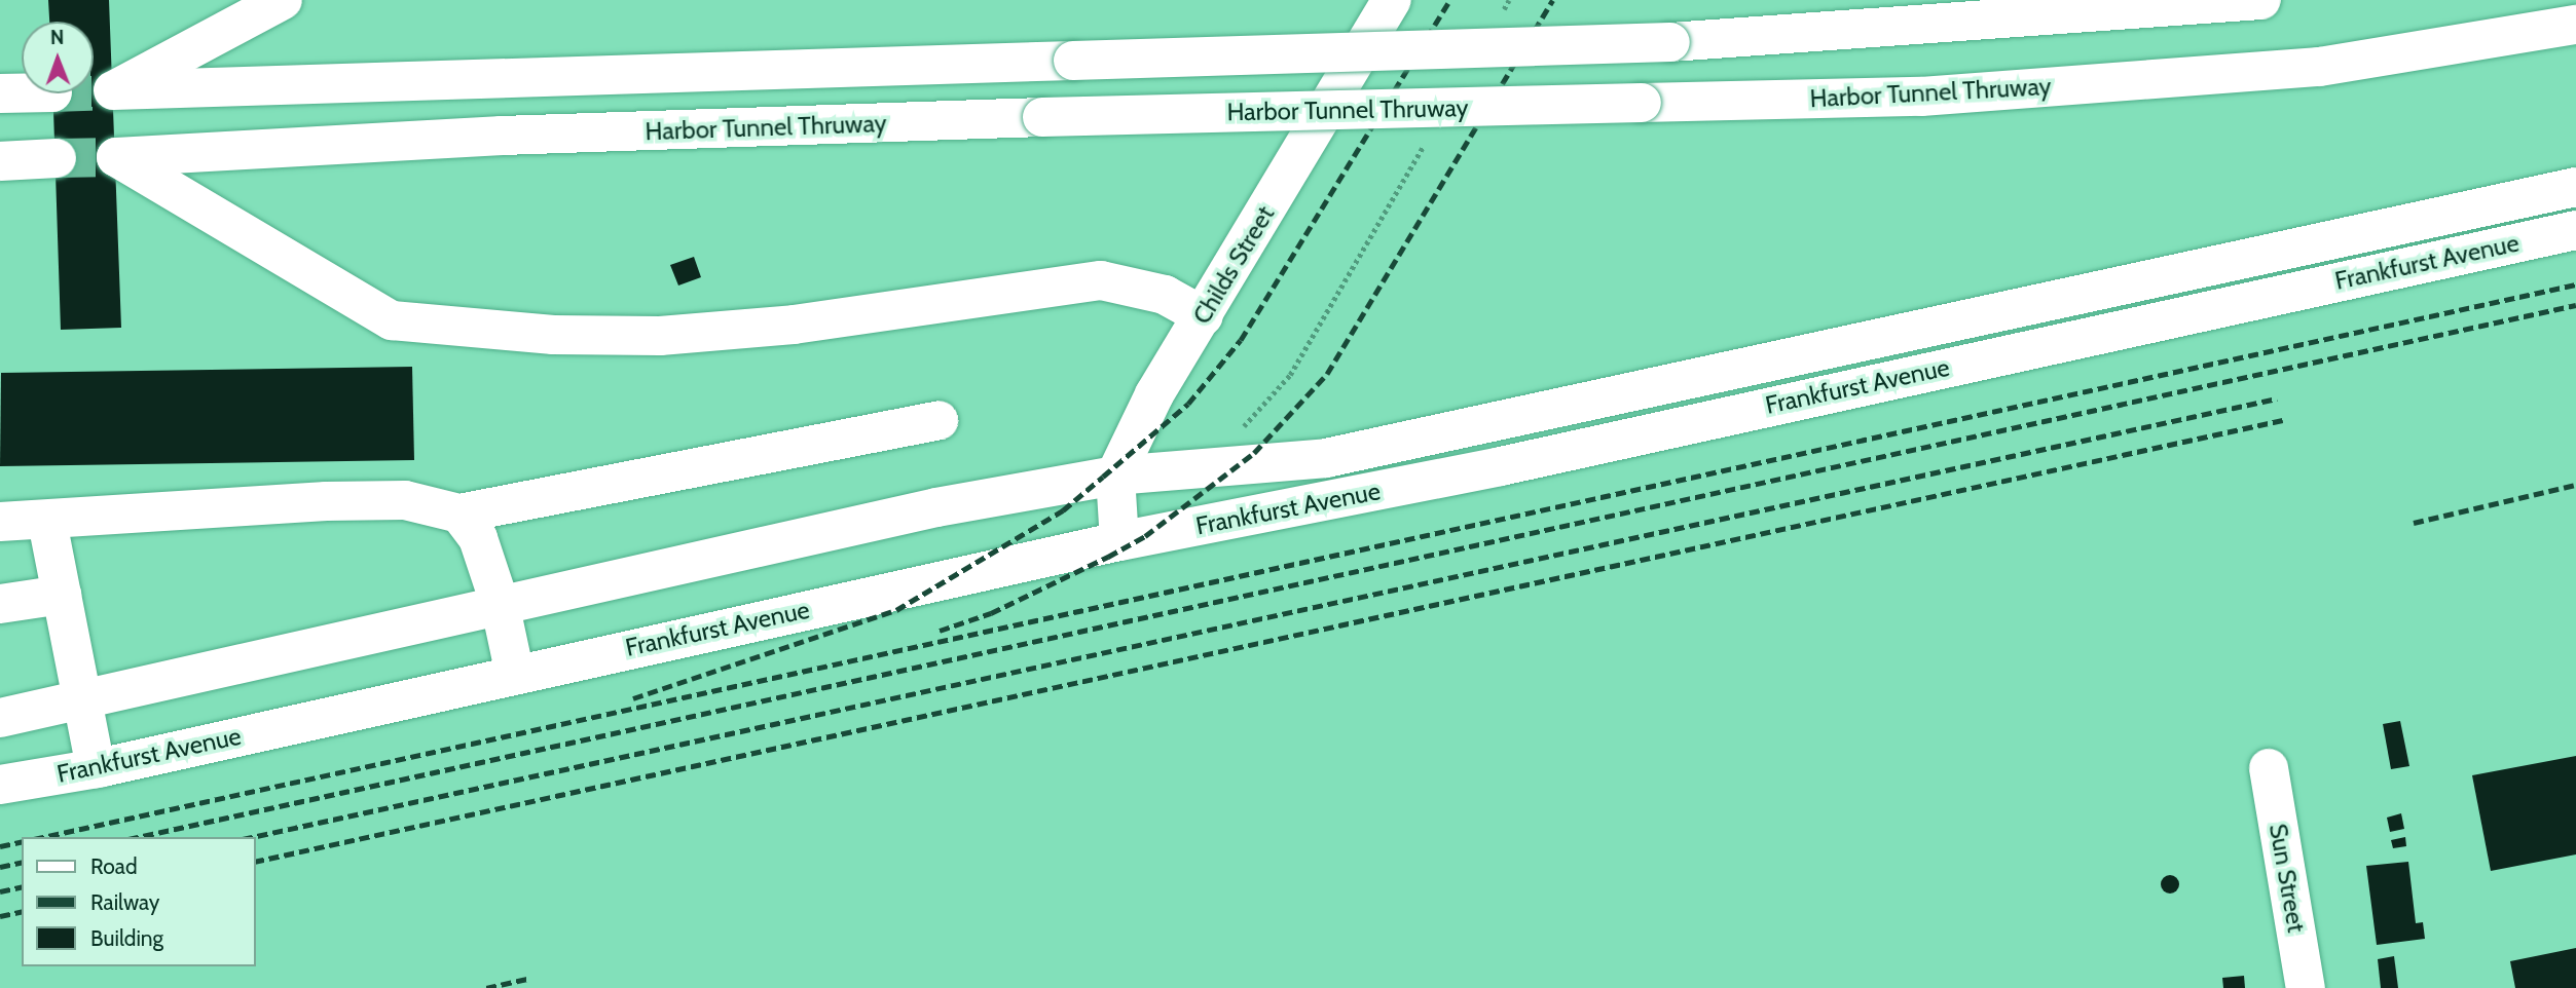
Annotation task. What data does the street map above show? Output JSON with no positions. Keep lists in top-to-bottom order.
{
  "streets": {
    "main road": [
      "Harbor Tunnel Thruway",
      "Frankfurst Avenue",
      "Childs Street",
      "Sun Street"
    ]
  },
  "crossings": [
    ["Harbor Tunnel Thruway", "Childs Street"],
    ["Frankfurst Avenue", "Childs Street"]
  ],
  "legend": ["Road", "Railway", "Building"],
  "north": "top"
}
